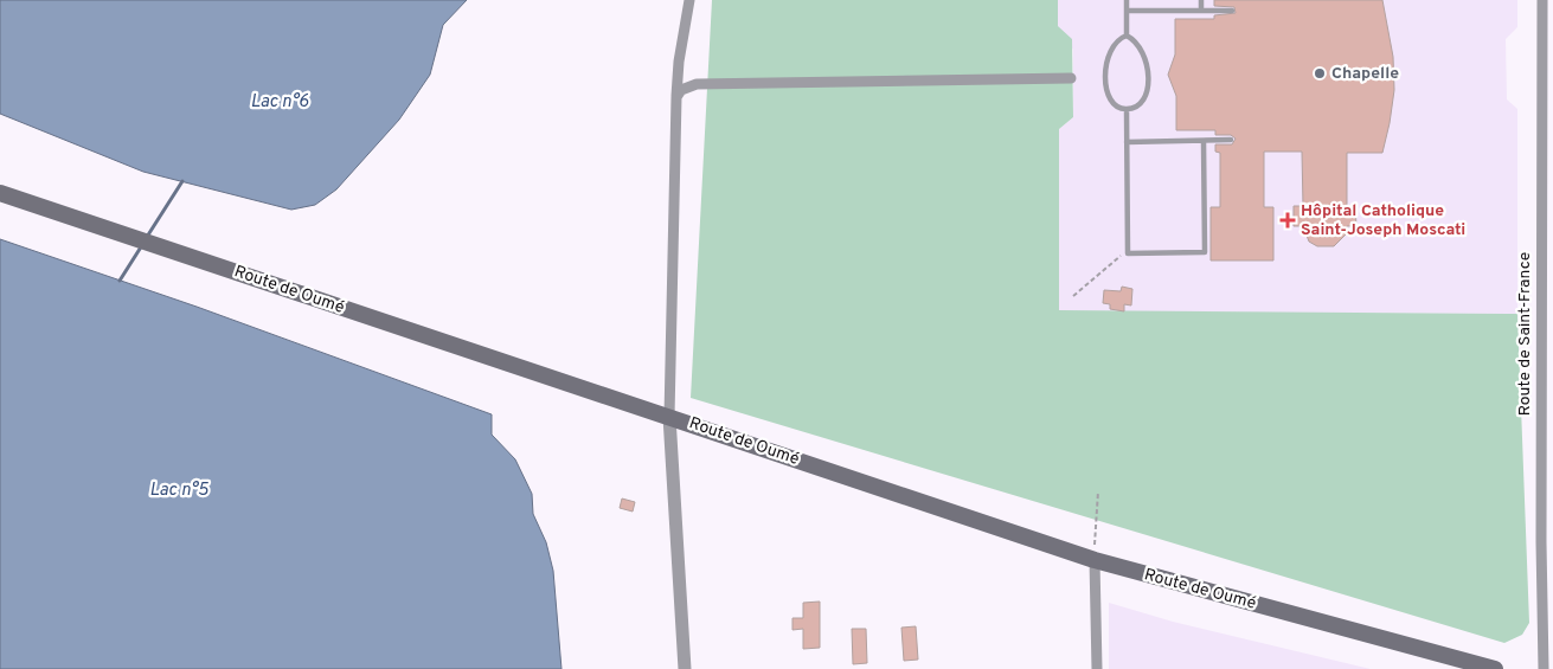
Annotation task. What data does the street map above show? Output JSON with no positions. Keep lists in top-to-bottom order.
{
  "streets": {
    "main road": ["Route de Oumé"],
    "street": ["Route de Saint-France"]
  },
  "water": ["Lac n°6", "Lac n°5"],
  "places": {
    "other": ["Chapelle"],
    "health": ["Hôpital Catholique Saint-Joseph Moscati"]
  }
}
